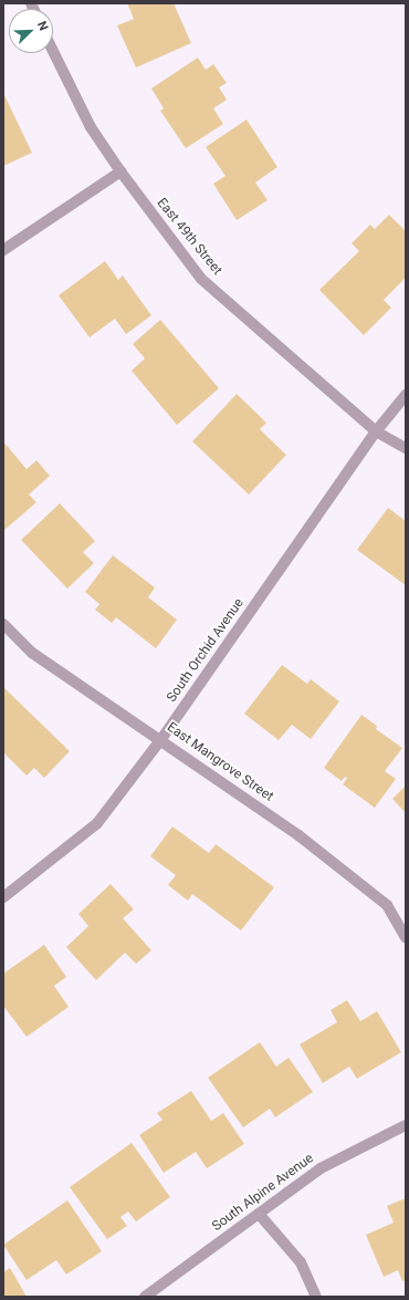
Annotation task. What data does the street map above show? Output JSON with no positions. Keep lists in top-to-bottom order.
{
  "streets": {
    "street": [
      "East 49th Street",
      "South Orchid Avenue",
      "East Mangrove Street",
      "South Alpine Avenue"
    ]
  },
  "crossings": [
    ["East 49th Street", "South Orchid Avenue"],
    ["South Orchid Avenue", "East Mangrove Street"]
  ],
  "north": "top right"
}
